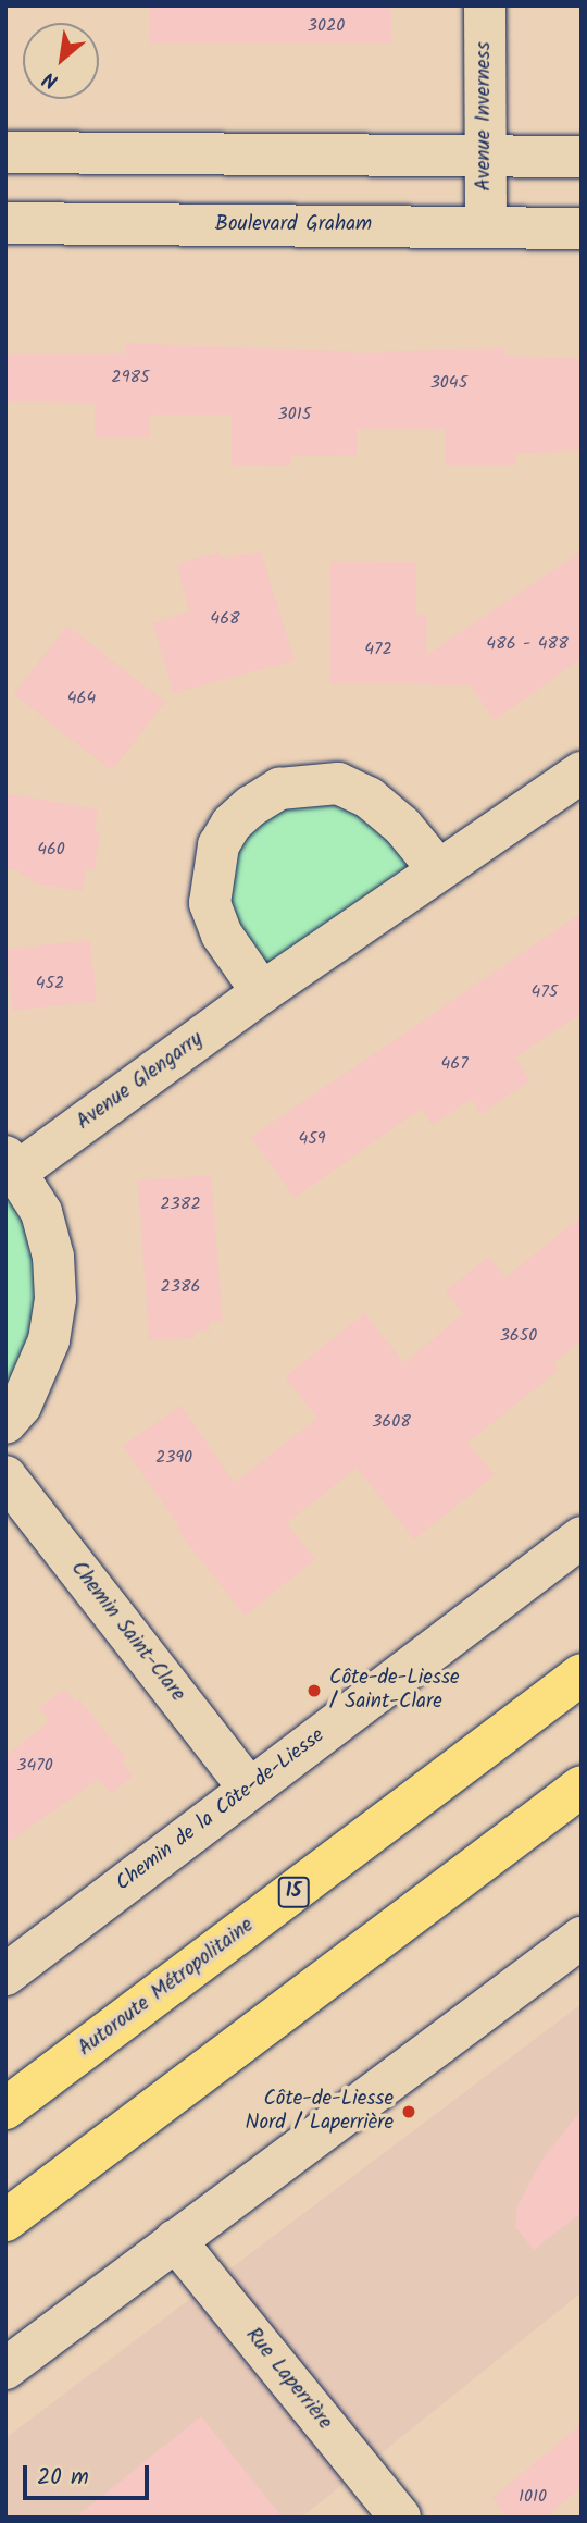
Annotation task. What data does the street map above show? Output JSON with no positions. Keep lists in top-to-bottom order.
{
  "streets": {
    "highway": ["15", "Autoroute Métropolitaine"],
    "street": [
      "Avenue Inverness",
      "Boulevard Graham",
      "Avenue Glengarry",
      "Chemin Saint-Clare",
      "Chemin de la Côte-de-Liesse",
      "Rue Laperrière"
    ]
  },
  "crossings": [
    ["Avenue Inverness", "Boulevard Graham"],
    ["Chemin Saint-Clare", "Chemin de la Côte-de-Liesse"]
  ],
  "places": ["Côte-de-Liesse / Saint-Clare", "Côte-de-Liesse Nord / Laperrière"],
  "house_numbers": [
    "3020",
    "2985",
    "3045",
    "3015",
    "468",
    "486 - 488",
    "472",
    "464",
    "460",
    "452",
    "475",
    "467",
    "459",
    "2382",
    "2386",
    "3650",
    "3608",
    "2390",
    "3470",
    "1010"
  ],
  "scale_bar": "20 m",
  "north": "bottom left"
}
